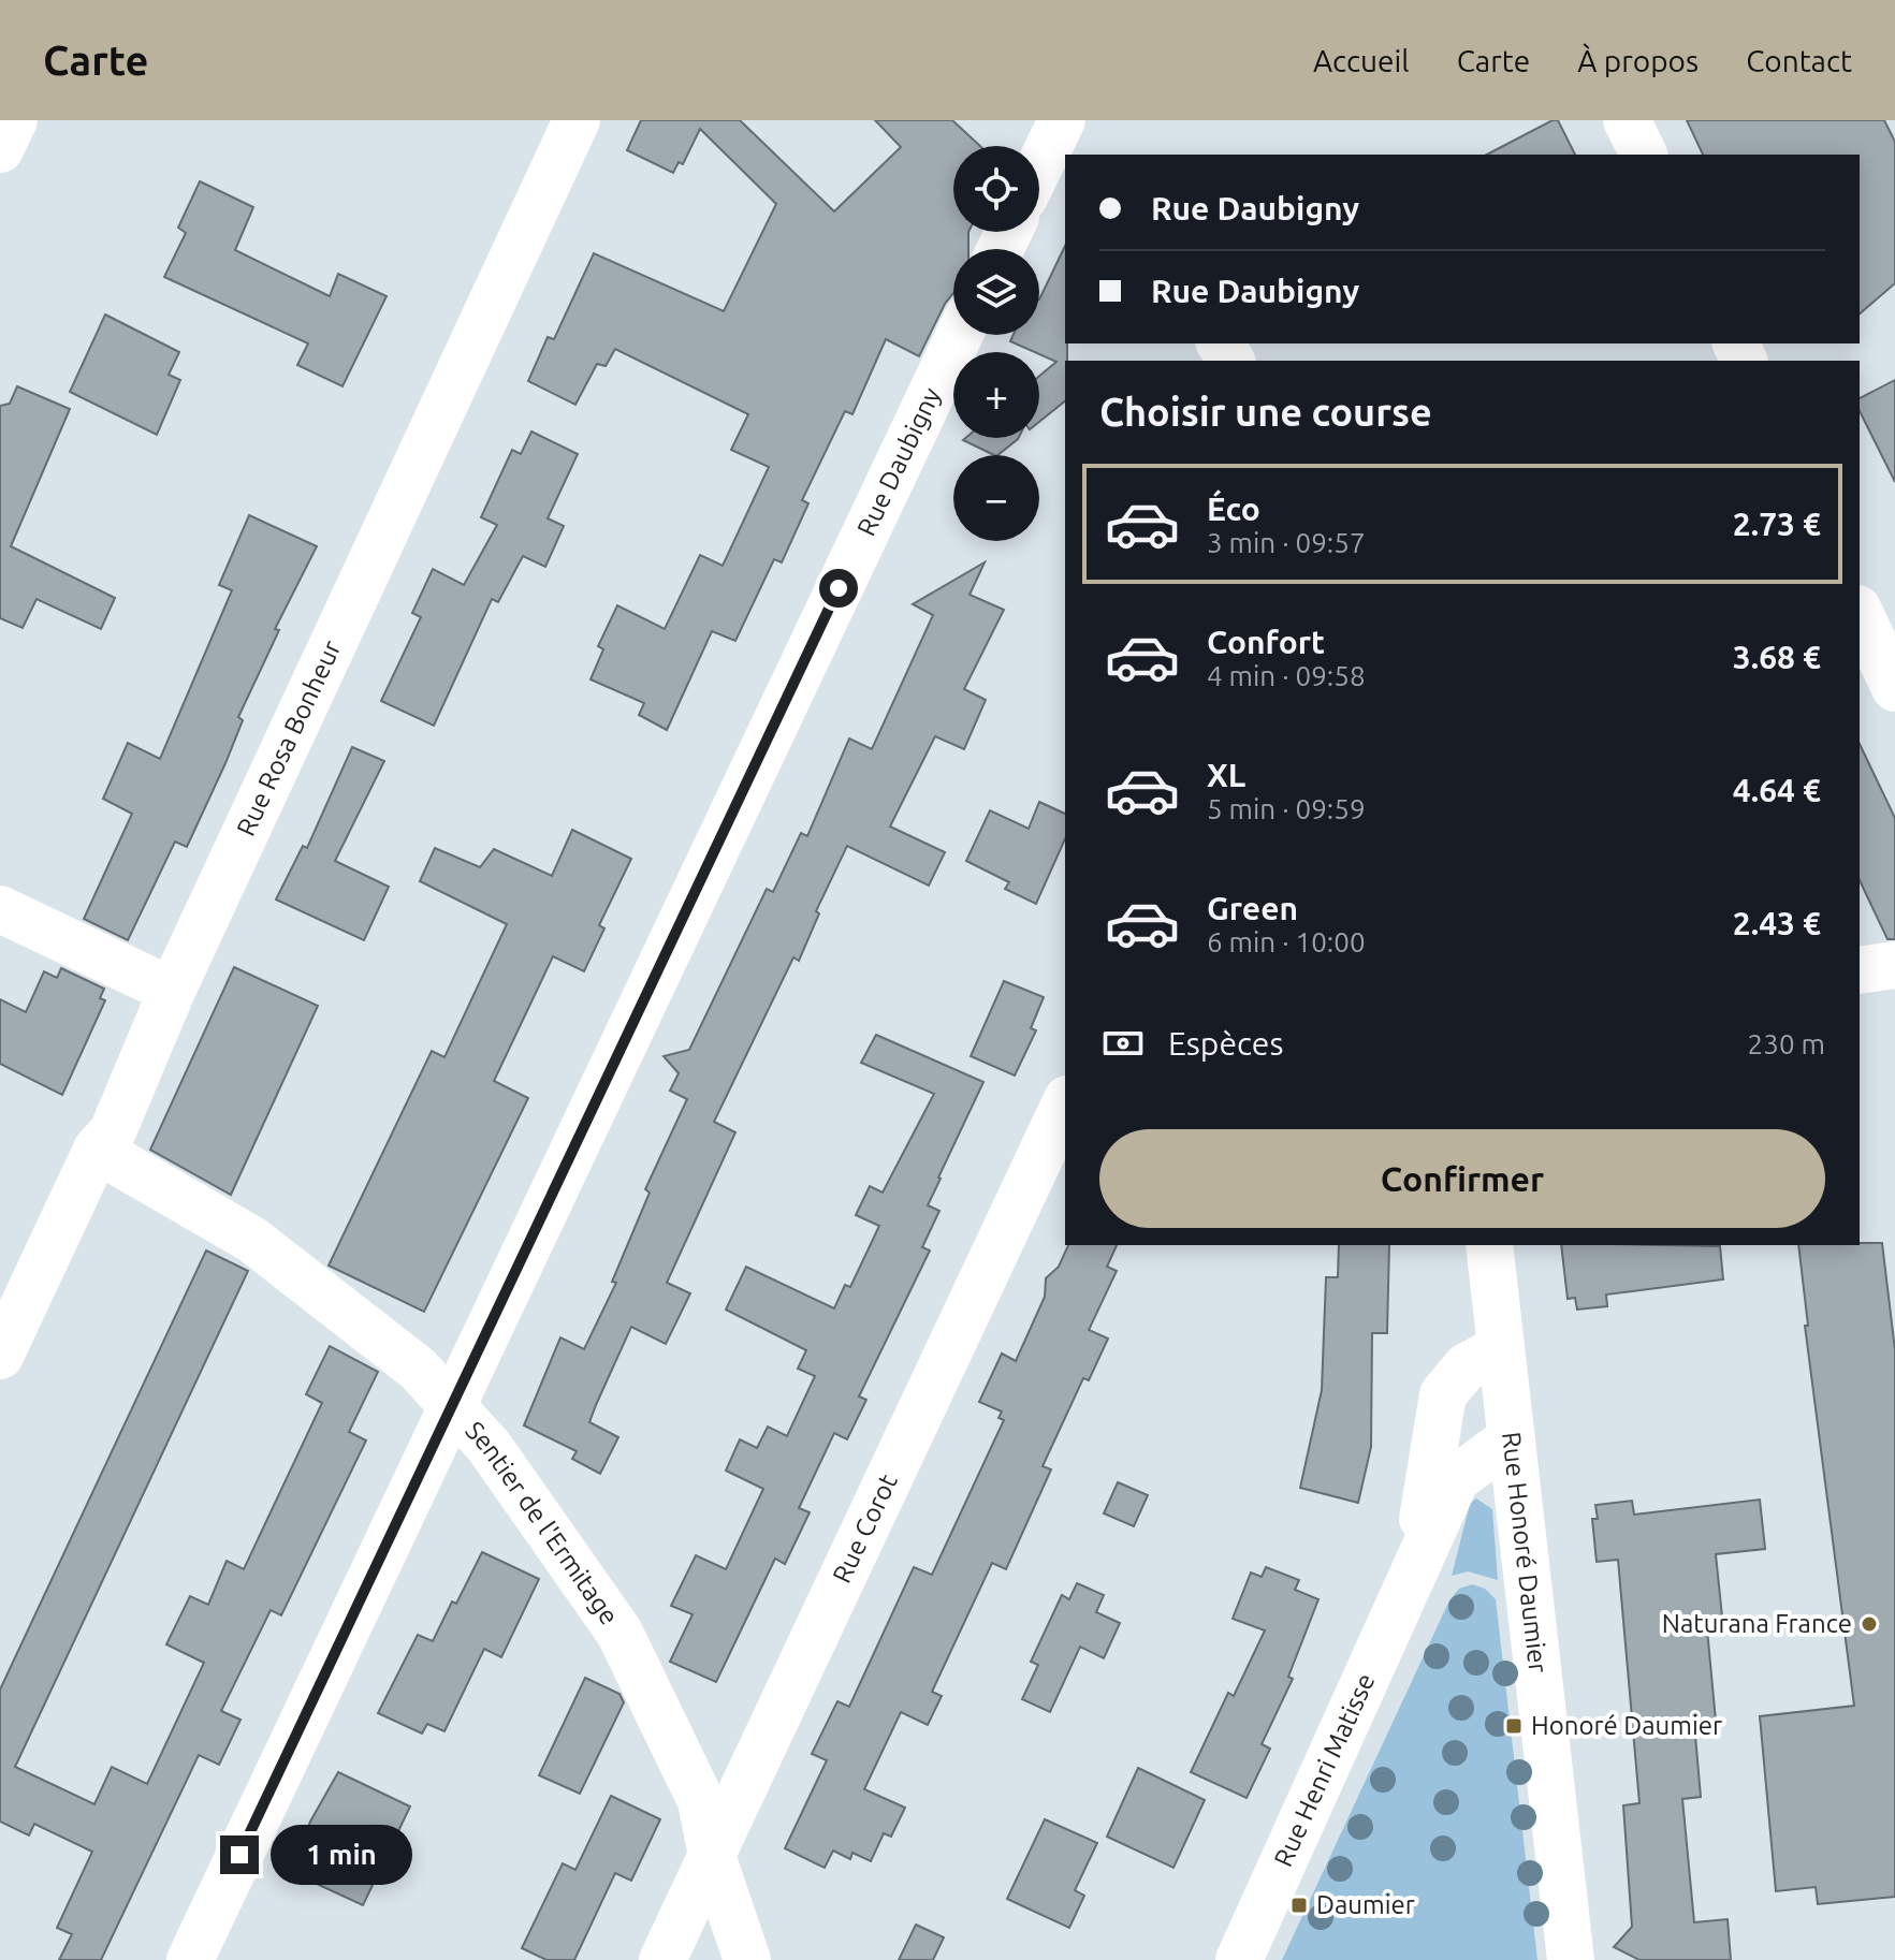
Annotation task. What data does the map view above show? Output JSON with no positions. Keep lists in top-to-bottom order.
{
  "streets": {
    "street": [
      "Rue Daubigny",
      "Rue Rosa Bonheur",
      "Sentier de l'Ermitage",
      "Rue Corot",
      "Rue Honoré Daumier",
      "Rue Henri Matisse"
    ]
  },
  "crossings": [
    ["Rue Daubigny", "Sentier de l'Ermitage"],
    ["Rue Rosa Bonheur", "Sentier de l'Ermitage"],
    ["Sentier de l'Ermitage", "Rue Corot"],
    ["Rue Honoré Daumier", "Rue Henri Matisse"]
  ],
  "places": {
    "other": ["Naturana France"],
    "transit": ["Honoré Daumier", "Daumier"]
  },
  "page": {
    "header": "Carte",
    "nav": [
      "Accueil",
      "Carte",
      "À propos",
      "Contact"
    ],
    "map_buttons": ["+", "−"],
    "banner": ["Rue Daubigny", "Rue Daubigny"],
    "heading": "Choisir une course",
    "list": [
      {
        "name": "Éco",
        "note": "3 min · 09:57",
        "value": "2.73 €"
      },
      {
        "name": "Confort",
        "note": "4 min · 09:58",
        "value": "3.68 €"
      },
      {
        "name": "XL",
        "note": "5 min · 09:59",
        "value": "4.64 €"
      },
      {
        "name": "Green",
        "note": "6 min · 10:00",
        "value": "2.43 €"
      }
    ],
    "pay": ["Espèces", "230 m"],
    "buttons": "Confirmer",
    "bubble": "1 min"
  }
}
